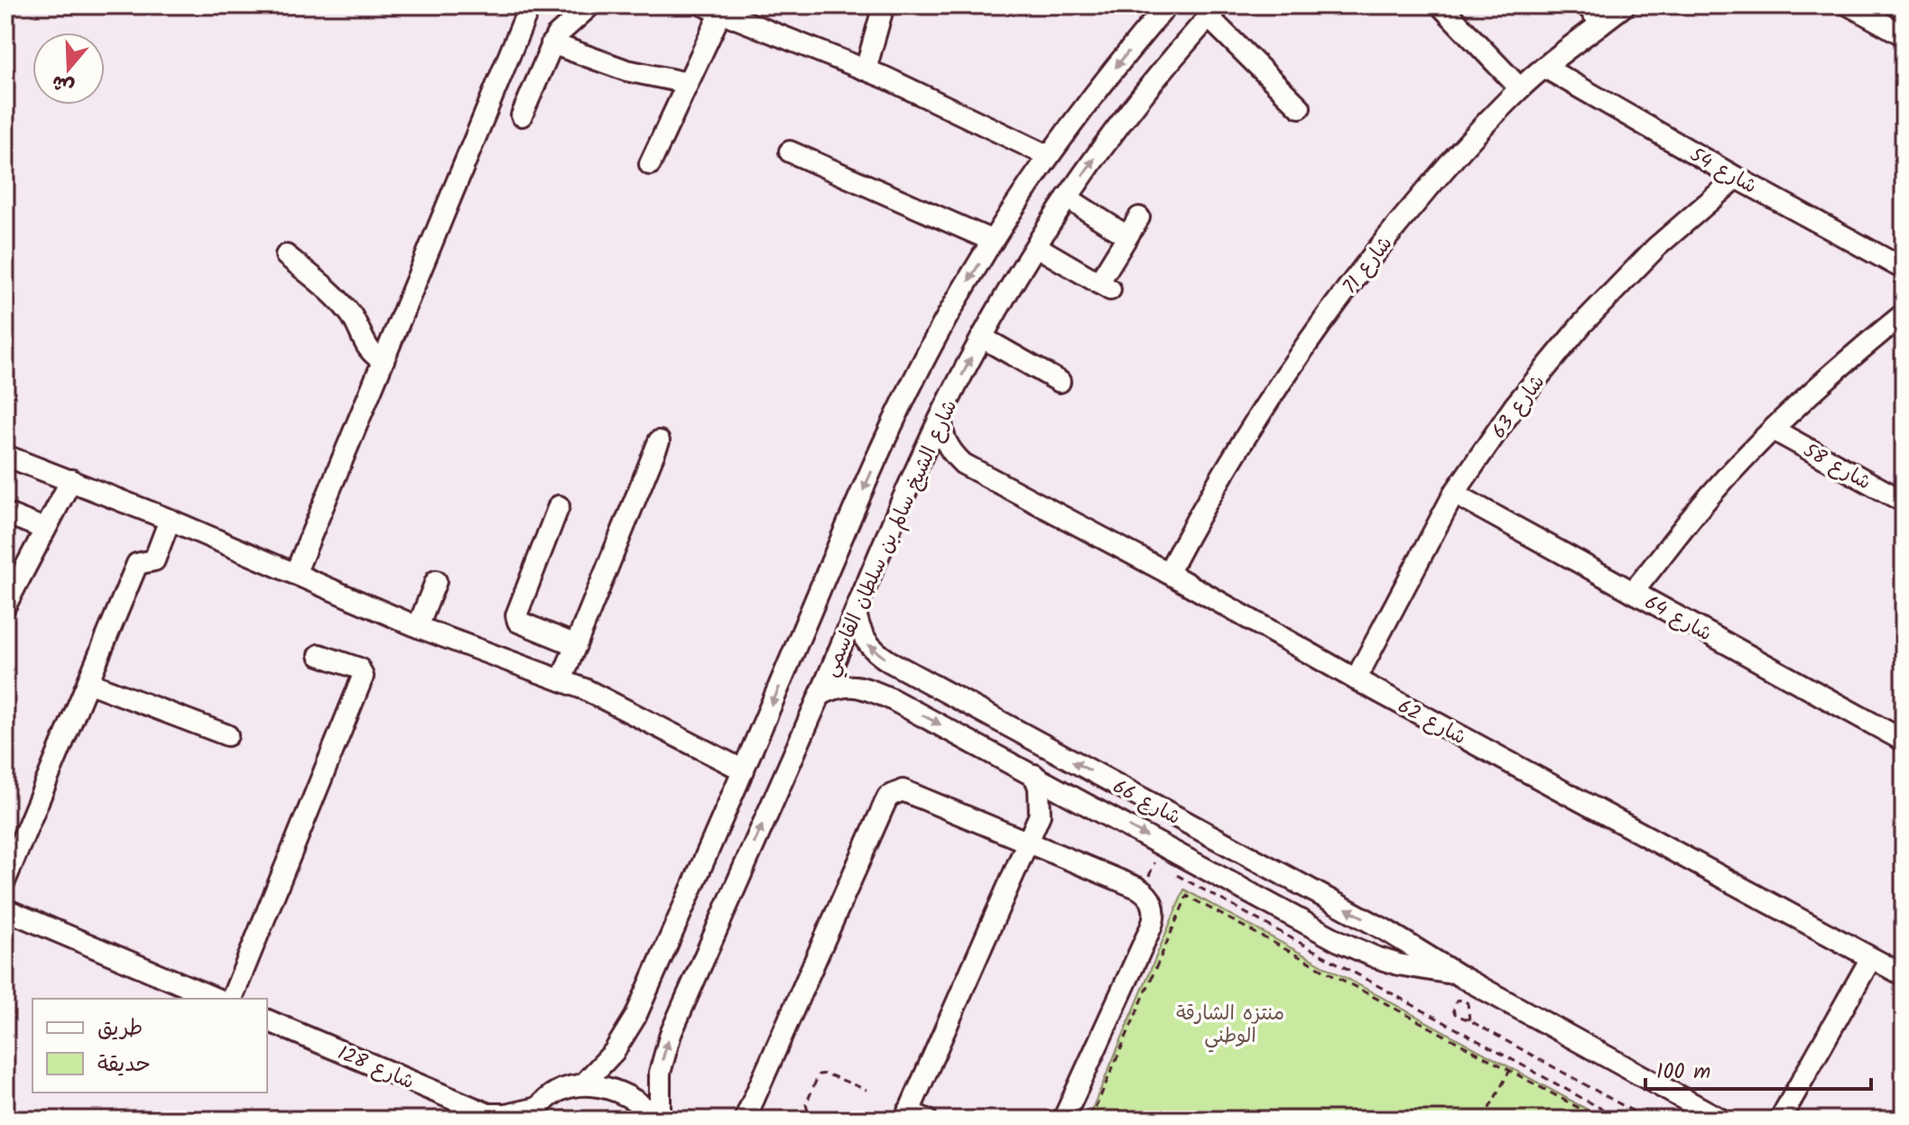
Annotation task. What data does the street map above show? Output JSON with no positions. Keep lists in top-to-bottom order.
{
  "streets": {
    "street": [
      "شارع 54",
      "شارع 71",
      "شارع 63",
      "شارع 58",
      "شارع الشيخ سالم بن سلطان القاسمي",
      "شارع 64",
      "شارع 62",
      "شارع 66",
      "شارع 128"
    ]
  },
  "crossings": [
    ["شارع 54", "شارع 71"],
    ["شارع 54", "شارع 63"],
    ["شارع 71", "شارع 62"],
    ["شارع 63", "شارع 64"],
    ["شارع 63", "شارع 62"],
    ["شارع الشيخ سالم بن سلطان القاسمي", "شارع 62"],
    ["شارع الشيخ سالم بن سلطان القاسمي", "شارع 66"]
  ],
  "parks": ["منتزه الشارقة الوطني"],
  "legend": ["طريق", "حديقة"],
  "scale_bar": "100 m",
  "north": "bottom"
}
